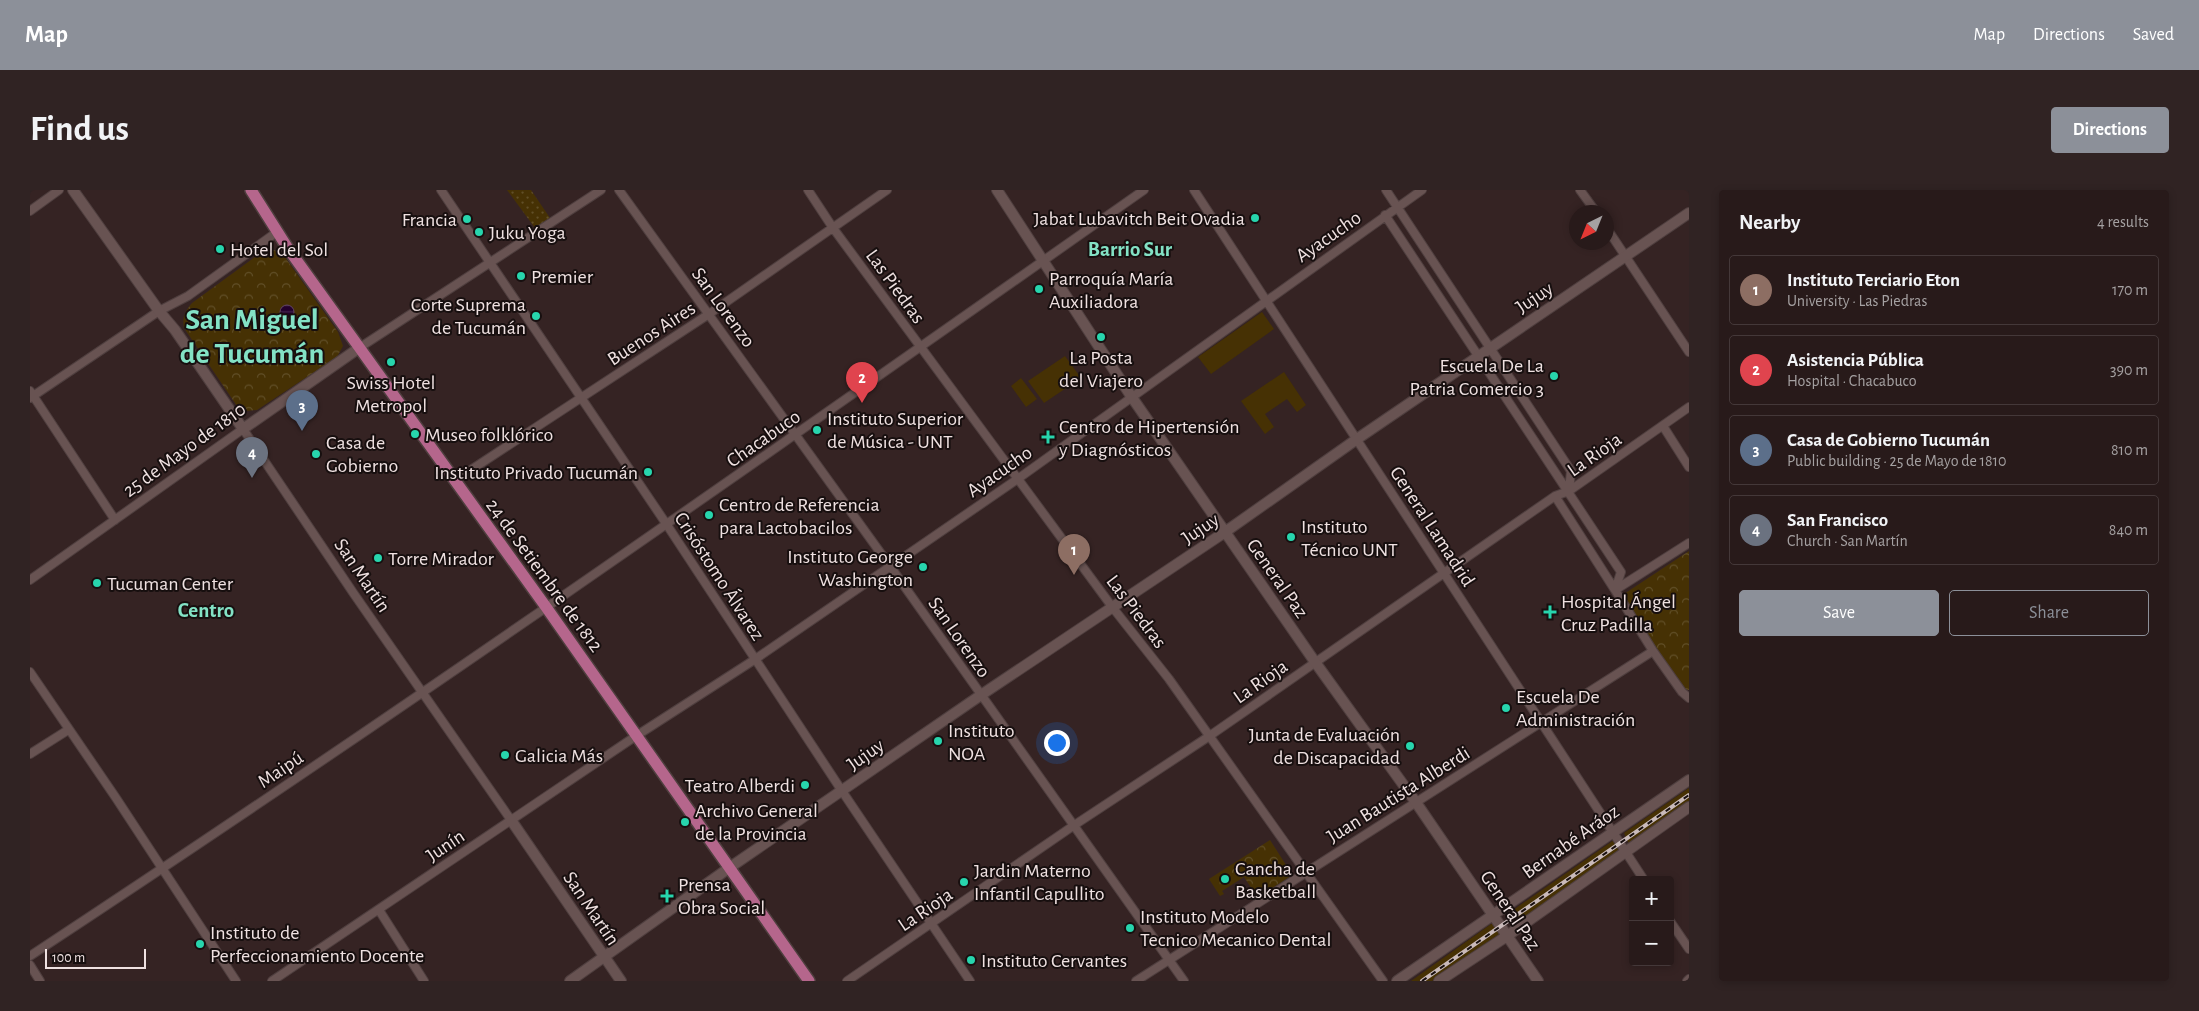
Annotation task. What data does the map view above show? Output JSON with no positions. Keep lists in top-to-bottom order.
{
  "streets": {
    "main road": ["24 de Setiembre de 1812"],
    "street": [
      "Ayacucho",
      "Las Piedras",
      "Jujuy",
      "San Lorenzo",
      "Buenos Aires",
      "Chacabuco",
      "25 de Mayo de 1810",
      "La Rioja",
      "General Lamadrid",
      "San Martín",
      "Crisóstomo Álvarez",
      "General Paz",
      "Maipú",
      "Juan Bautista Alberdi",
      "Bernabé Aráoz",
      "Junín"
    ]
  },
  "crossings": [
    ["Ayacucho", "Las Piedras"],
    ["Ayacucho", "San Lorenzo"],
    ["Ayacucho", "General Lamadrid"],
    ["Ayacucho", "24 de Setiembre de 1812"],
    ["Ayacucho", "Crisóstomo Álvarez"],
    ["Ayacucho", "General Paz"],
    ["Ayacucho", "Junín"],
    ["Las Piedras", "Jujuy"],
    ["Las Piedras", "Buenos Aires"],
    ["Las Piedras", "Chacabuco"],
    ["Las Piedras", "La Rioja"],
    ["Las Piedras", "Juan Bautista Alberdi"],
    ["Jujuy", "San Lorenzo"],
    ["Jujuy", "General Lamadrid"],
    ["Jujuy", "San Martín"],
    ["Jujuy", "24 de Setiembre de 1812"],
    ["Jujuy", "Crisóstomo Álvarez"],
    ["Jujuy", "General Paz"],
    ["San Lorenzo", "Buenos Aires"],
    ["San Lorenzo", "Chacabuco"],
    ["San Lorenzo", "La Rioja"],
    ["San Lorenzo", "Juan Bautista Alberdi"],
    ["Buenos Aires", "24 de Setiembre de 1812"],
    ["Buenos Aires", "Crisóstomo Álvarez"],
    ["Chacabuco", "24 de Setiembre de 1812"],
    ["Chacabuco", "Crisóstomo Álvarez"],
    ["Chacabuco", "General Paz"],
    ["Chacabuco", "Maipú"],
    ["25 de Mayo de 1810", "San Martín"],
    ["25 de Mayo de 1810", "24 de Setiembre de 1812"],
    ["La Rioja", "General Lamadrid"],
    ["La Rioja", "Crisóstomo Álvarez"],
    ["La Rioja", "General Paz"],
    ["General Lamadrid", "Juan Bautista Alberdi"],
    ["General Lamadrid", "Bernabé Aráoz"],
    ["San Martín", "Maipú"],
    ["San Martín", "Junín"],
    ["24 de Setiembre de 1812", "Maipú"],
    ["24 de Setiembre de 1812", "Junín"],
    ["General Paz", "Juan Bautista Alberdi"],
    ["General Paz", "Bernabé Aráoz"]
  ],
  "districts": ["Barrio Sur", "San Miguel de Tucumán", "Centro"],
  "places": {
    "other": [
      "Jabat Lubavitch Beit Ovadia",
      "Francia",
      "Juku Yoga",
      "Hotel del Sol",
      "Premier",
      "Parroquía María Auxiliadora",
      "Corte Suprema de Tucumán",
      "La Posta del Viajero",
      "Swiss Hotel Metropol",
      "Escuela De La Patria Comercio 3",
      "Instituto Superior de Música - UNT",
      "Museo folklórico",
      "Casa de Gobierno",
      "Instituto Privado Tucumán",
      "Centro de Referencia para Lactobacilos",
      "Instituto Técnico UNT",
      "Torre Mirador",
      "Instituto George Washington",
      "Tucuman Center",
      "Escuela De Administración",
      "Instituto NOA",
      "Junta de Evaluación de Discapacidad",
      "Galicia Más",
      "Teatro Alberdi",
      "Archivo General de la Provincia",
      "Cancha de Basketball",
      "Jardin Materno Infantil Capullito",
      "Instituto Modelo Tecnico Mecanico Dental",
      "Instituto de Perfeccionamiento Docente",
      "Instituto Cervantes"
    ],
    "health": ["Centro de Hipertensión y Diagnósticos", "Hospital Ángel Cruz Padilla", "Prensa Obra Social"]
  },
  "scale_bar": "100 m",
  "north": "bottom left",
  "page": {
    "header": "Map",
    "nav": ["Map", "Directions", "Saved"],
    "buttons": [
      "Directions",
      ["Save", "Share"]
    ],
    "title": "Find us",
    "heading": ["Nearby", "4 results"],
    "list": [
      {
        "mark": "1",
        "name": "Instituto Terciario Eton",
        "note": "University · Las Piedras",
        "value": "170 m"
      },
      {
        "mark": "2",
        "name": "Asistencia Pública",
        "note": "Hospital · Chacabuco",
        "value": "390 m"
      },
      {
        "mark": "3",
        "name": "Casa de Gobierno Tucumán",
        "note": "Public building · 25 de Mayo de 1810",
        "value": "810 m"
      },
      {
        "mark": "4",
        "name": "San Francisco",
        "note": "Church · San Martín",
        "value": "840 m"
      }
    ],
    "pins": [
      "2",
      "3",
      "4",
      "1"
    ],
    "map_buttons": ["+", "−"],
    "scale": "100 m"
  }
}
